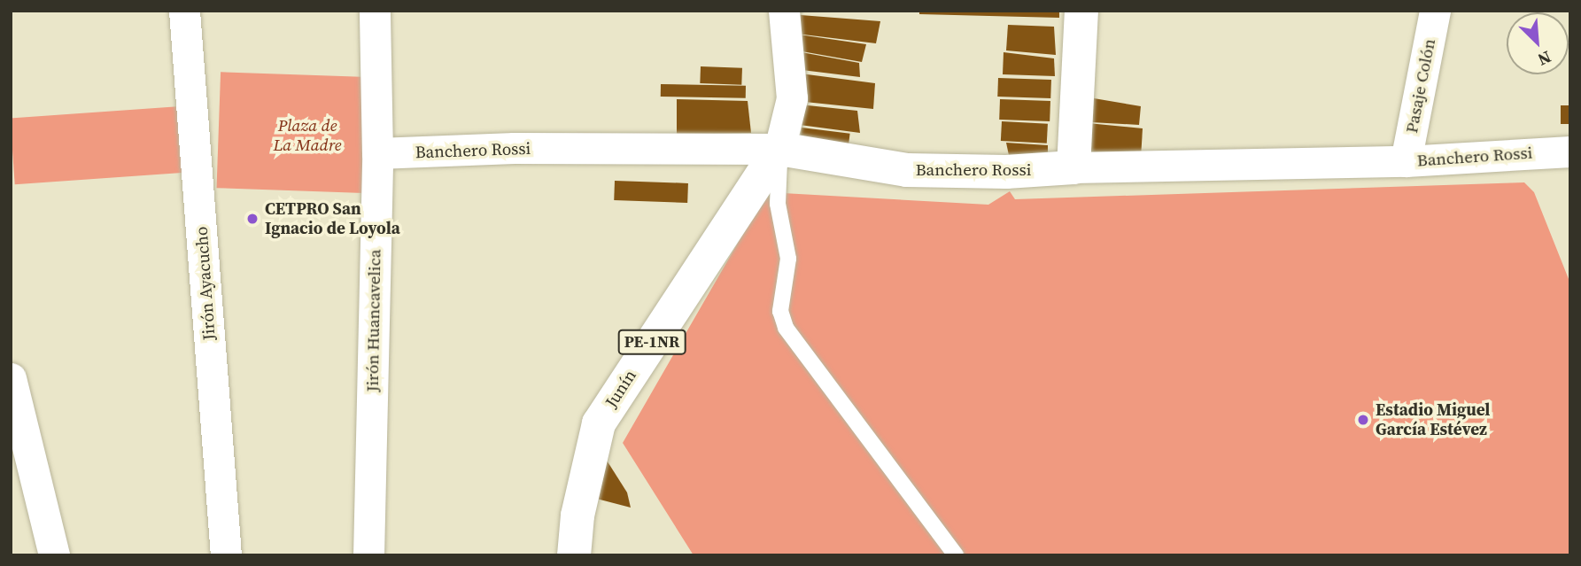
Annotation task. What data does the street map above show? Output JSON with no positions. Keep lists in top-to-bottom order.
{
  "streets": {
    "main road": ["Banchero Rossi", "PE-1NR", "Junín"],
    "street": ["Pasaje Colón", "Jirón Ayacucho", "Jirón Huancavelica"]
  },
  "crossings": [
    ["Pasaje Colón", "Banchero Rossi"],
    ["Banchero Rossi", "Jirón Huancavelica"],
    ["Banchero Rossi", "Junín"]
  ],
  "parks": ["Plaza de La Madre"],
  "places": ["CETPRO San Ignacio de Loyola", "Estadio Miguel García Estévez"],
  "north": "bottom right"
}
